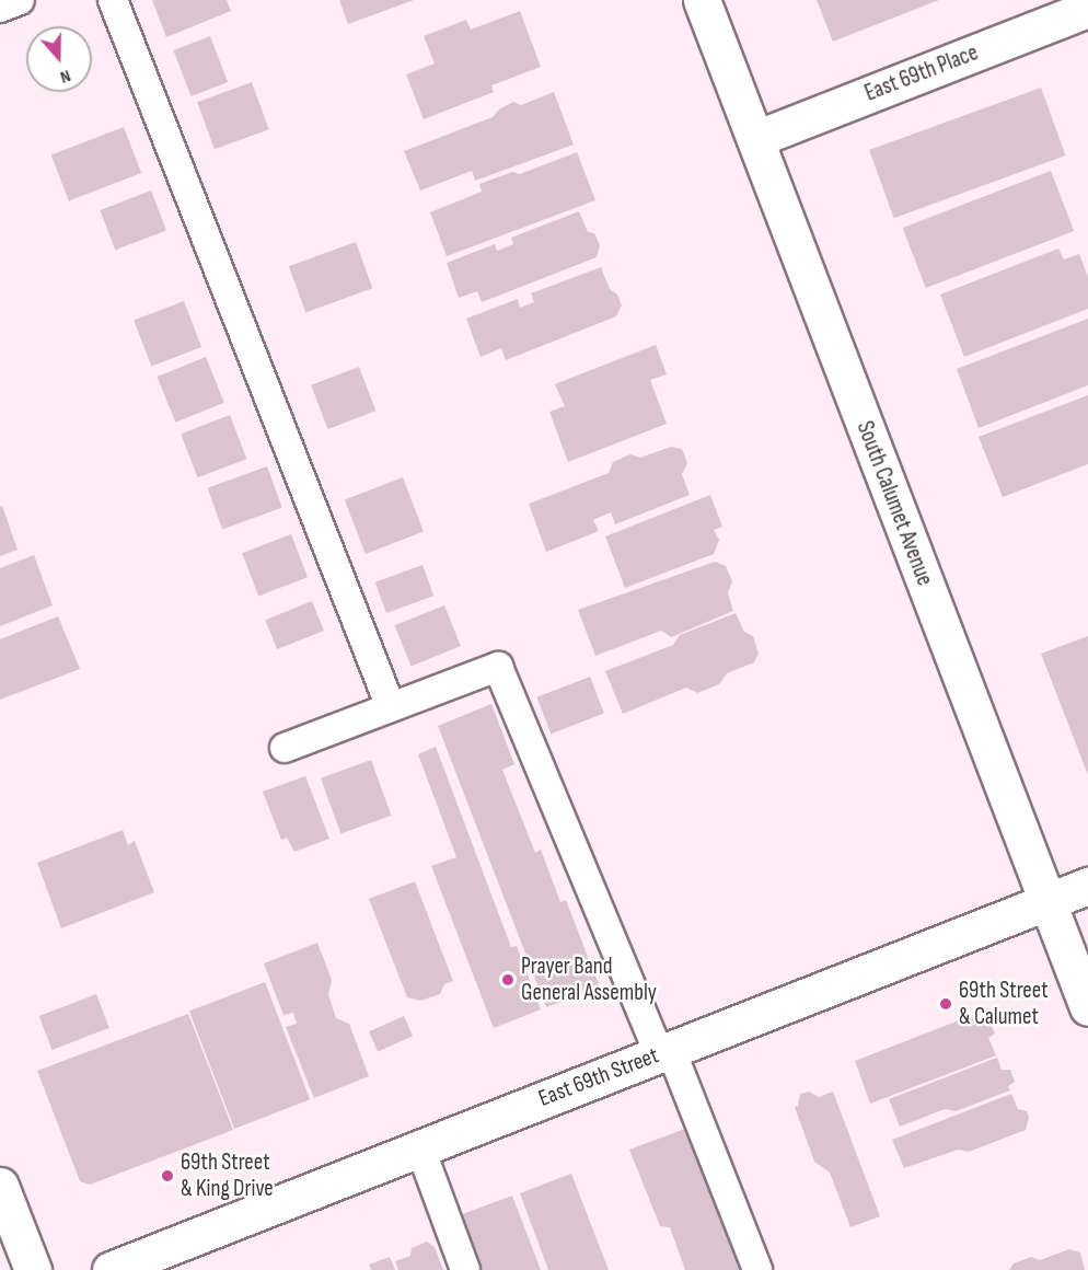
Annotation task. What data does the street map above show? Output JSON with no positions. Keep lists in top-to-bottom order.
{
  "streets": {
    "street": ["East 69th Place", "South Calumet Avenue", "East 69th Street"]
  },
  "crossings": [
    ["East 69th Place", "South Calumet Avenue"],
    ["South Calumet Avenue", "East 69th Street"]
  ],
  "places": ["Prayer Band General Assembly", "69th Street & Calumet", "69th Street & King Drive"],
  "north": "bottom"
}
